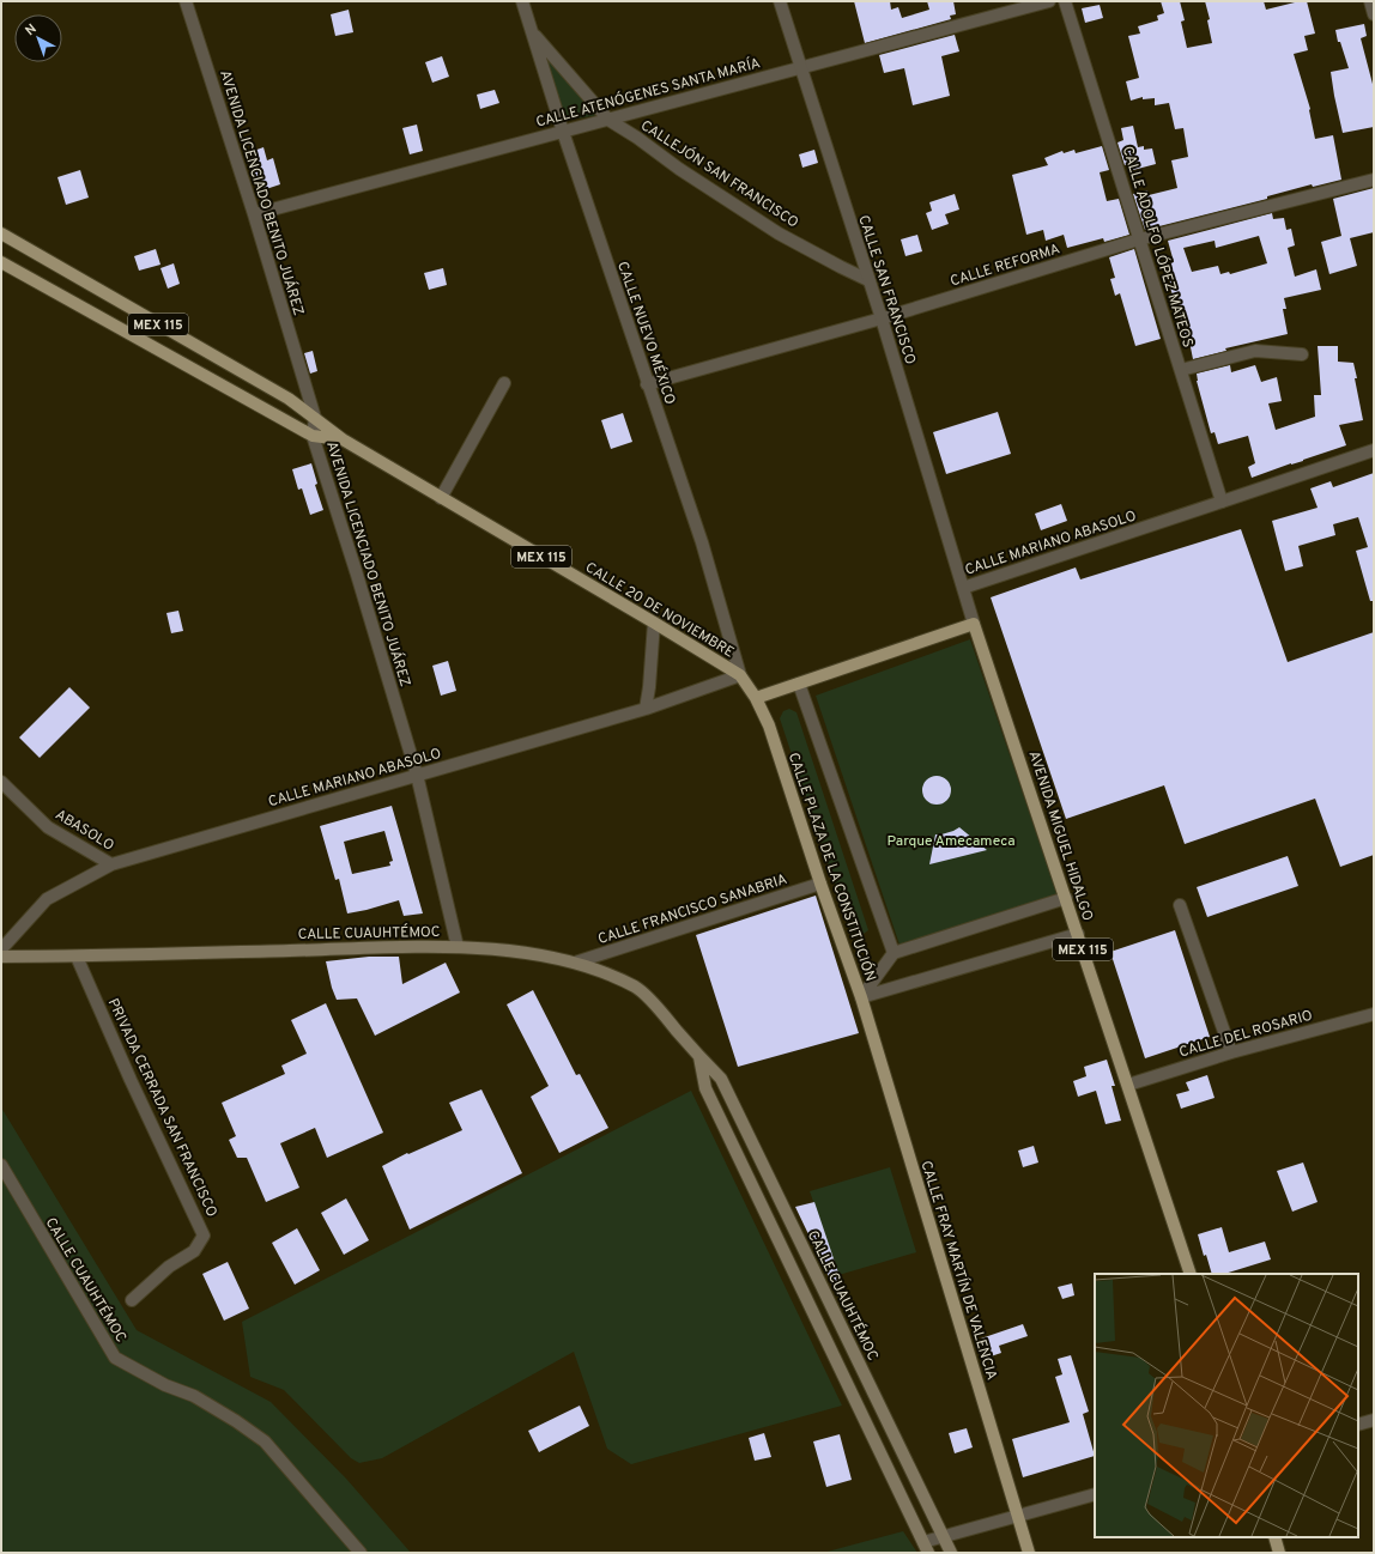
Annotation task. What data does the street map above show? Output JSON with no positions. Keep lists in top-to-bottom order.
{
  "streets": {
    "main road": [
      "MEX 115",
      "CALLE 20 DE NOVIEMBRE",
      "AVENIDA MIGUEL HIDALGO",
      "CALLE PLAZA DE LA CONSTITUCIÓN",
      "CALLE CUAUHTÉMOC",
      "CALLE FRAY MARTÍN DE VALENCIA"
    ],
    "street": [
      "CALLE ATENÓGENES SANTA MARÍA",
      "CALLEJÓN SAN FRANCISCO",
      "AVENIDA LICENCIADO BENITO JUÁREZ",
      "CALLE ADOLFO LÓPEZ MATEOS",
      "CALLE REFORMA",
      "CALLE SAN FRANCISCO",
      "CALLE NUEVO MÉXICO",
      "CALLE MARIANO ABASOLO",
      "ABASOLO",
      "CALLE FRANCISCO SANABRIA",
      "CALLE DEL ROSARIO",
      "PRIVADA CERRADA SAN FRANCISCO"
    ]
  },
  "crossings": [
    ["CALLE ATENÓGENES SANTA MARÍA", "CALLEJÓN SAN FRANCISCO"],
    ["CALLE ATENÓGENES SANTA MARÍA", "AVENIDA LICENCIADO BENITO JUÁREZ"],
    ["CALLE ATENÓGENES SANTA MARÍA", "CALLE SAN FRANCISCO"],
    ["CALLE ATENÓGENES SANTA MARÍA", "CALLE NUEVO MÉXICO"],
    ["CALLEJÓN SAN FRANCISCO", "CALLE SAN FRANCISCO"],
    ["CALLEJÓN SAN FRANCISCO", "CALLE NUEVO MÉXICO"],
    ["AVENIDA LICENCIADO BENITO JUÁREZ", "CALLE MARIANO ABASOLO"],
    ["AVENIDA LICENCIADO BENITO JUÁREZ", "CALLE 20 DE NOVIEMBRE"],
    ["AVENIDA LICENCIADO BENITO JUÁREZ", "CALLE CUAUHTÉMOC"],
    ["CALLE ADOLFO LÓPEZ MATEOS", "CALLE REFORMA"],
    ["CALLE ADOLFO LÓPEZ MATEOS", "CALLE MARIANO ABASOLO"],
    ["CALLE REFORMA", "CALLE SAN FRANCISCO"],
    ["CALLE REFORMA", "CALLE NUEVO MÉXICO"],
    ["CALLE SAN FRANCISCO", "CALLE MARIANO ABASOLO"],
    ["CALLE NUEVO MÉXICO", "CALLE MARIANO ABASOLO"],
    ["CALLE NUEVO MÉXICO", "CALLE 20 DE NOVIEMBRE"],
    ["CALLE MARIANO ABASOLO", "CALLE 20 DE NOVIEMBRE"],
    ["CALLE MARIANO ABASOLO", "ABASOLO"],
    ["CALLE MARIANO ABASOLO", "AVENIDA MIGUEL HIDALGO"],
    ["CALLE 20 DE NOVIEMBRE", "CALLE PLAZA DE LA CONSTITUCIÓN"],
    ["AVENIDA MIGUEL HIDALGO", "CALLE PLAZA DE LA CONSTITUCIÓN"],
    ["AVENIDA MIGUEL HIDALGO", "CALLE DEL ROSARIO"],
    ["CALLE PLAZA DE LA CONSTITUCIÓN", "CALLE FRANCISCO SANABRIA"],
    ["CALLE PLAZA DE LA CONSTITUCIÓN", "CALLE FRAY MARTÍN DE VALENCIA"],
    ["CALLE FRANCISCO SANABRIA", "CALLE CUAUHTÉMOC"],
    ["CALLE CUAUHTÉMOC", "PRIVADA CERRADA SAN FRANCISCO"]
  ],
  "parks": ["Parque Amecameca"],
  "north": "top left"
}
